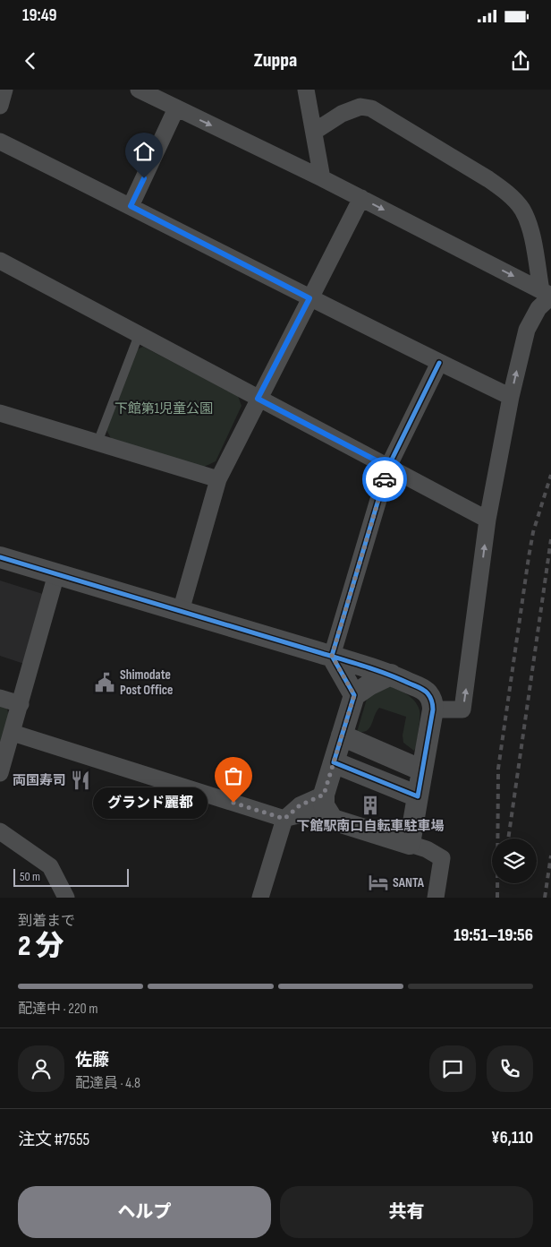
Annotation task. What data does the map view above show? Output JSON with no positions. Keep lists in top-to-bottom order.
{
  "parks": ["下館第1児童公園"],
  "places": {
    "public building": ["Shimodate Post Office"],
    "restaurant": ["両国寿司"],
    "other": ["グランド麗都"],
    "building": ["下館駅南口自転車駐車場"],
    "hotel": ["SANTA"]
  },
  "scale_bar": "50 m",
  "page": {
    "status": "19:49",
    "header": "Zuppa",
    "bubble": "グランド麗都",
    "scale": "50 m",
    "heading": ["2 分", "到着まで", "19:51–19:56"],
    "panel": [
      "佐藤",
      "配達員 · 4.8",
      "注文 #7555",
      "¥6,110"
    ],
    "bar": "配達中 · 220 m",
    "buttons": ["ヘルプ", "共有"]
  }
}
